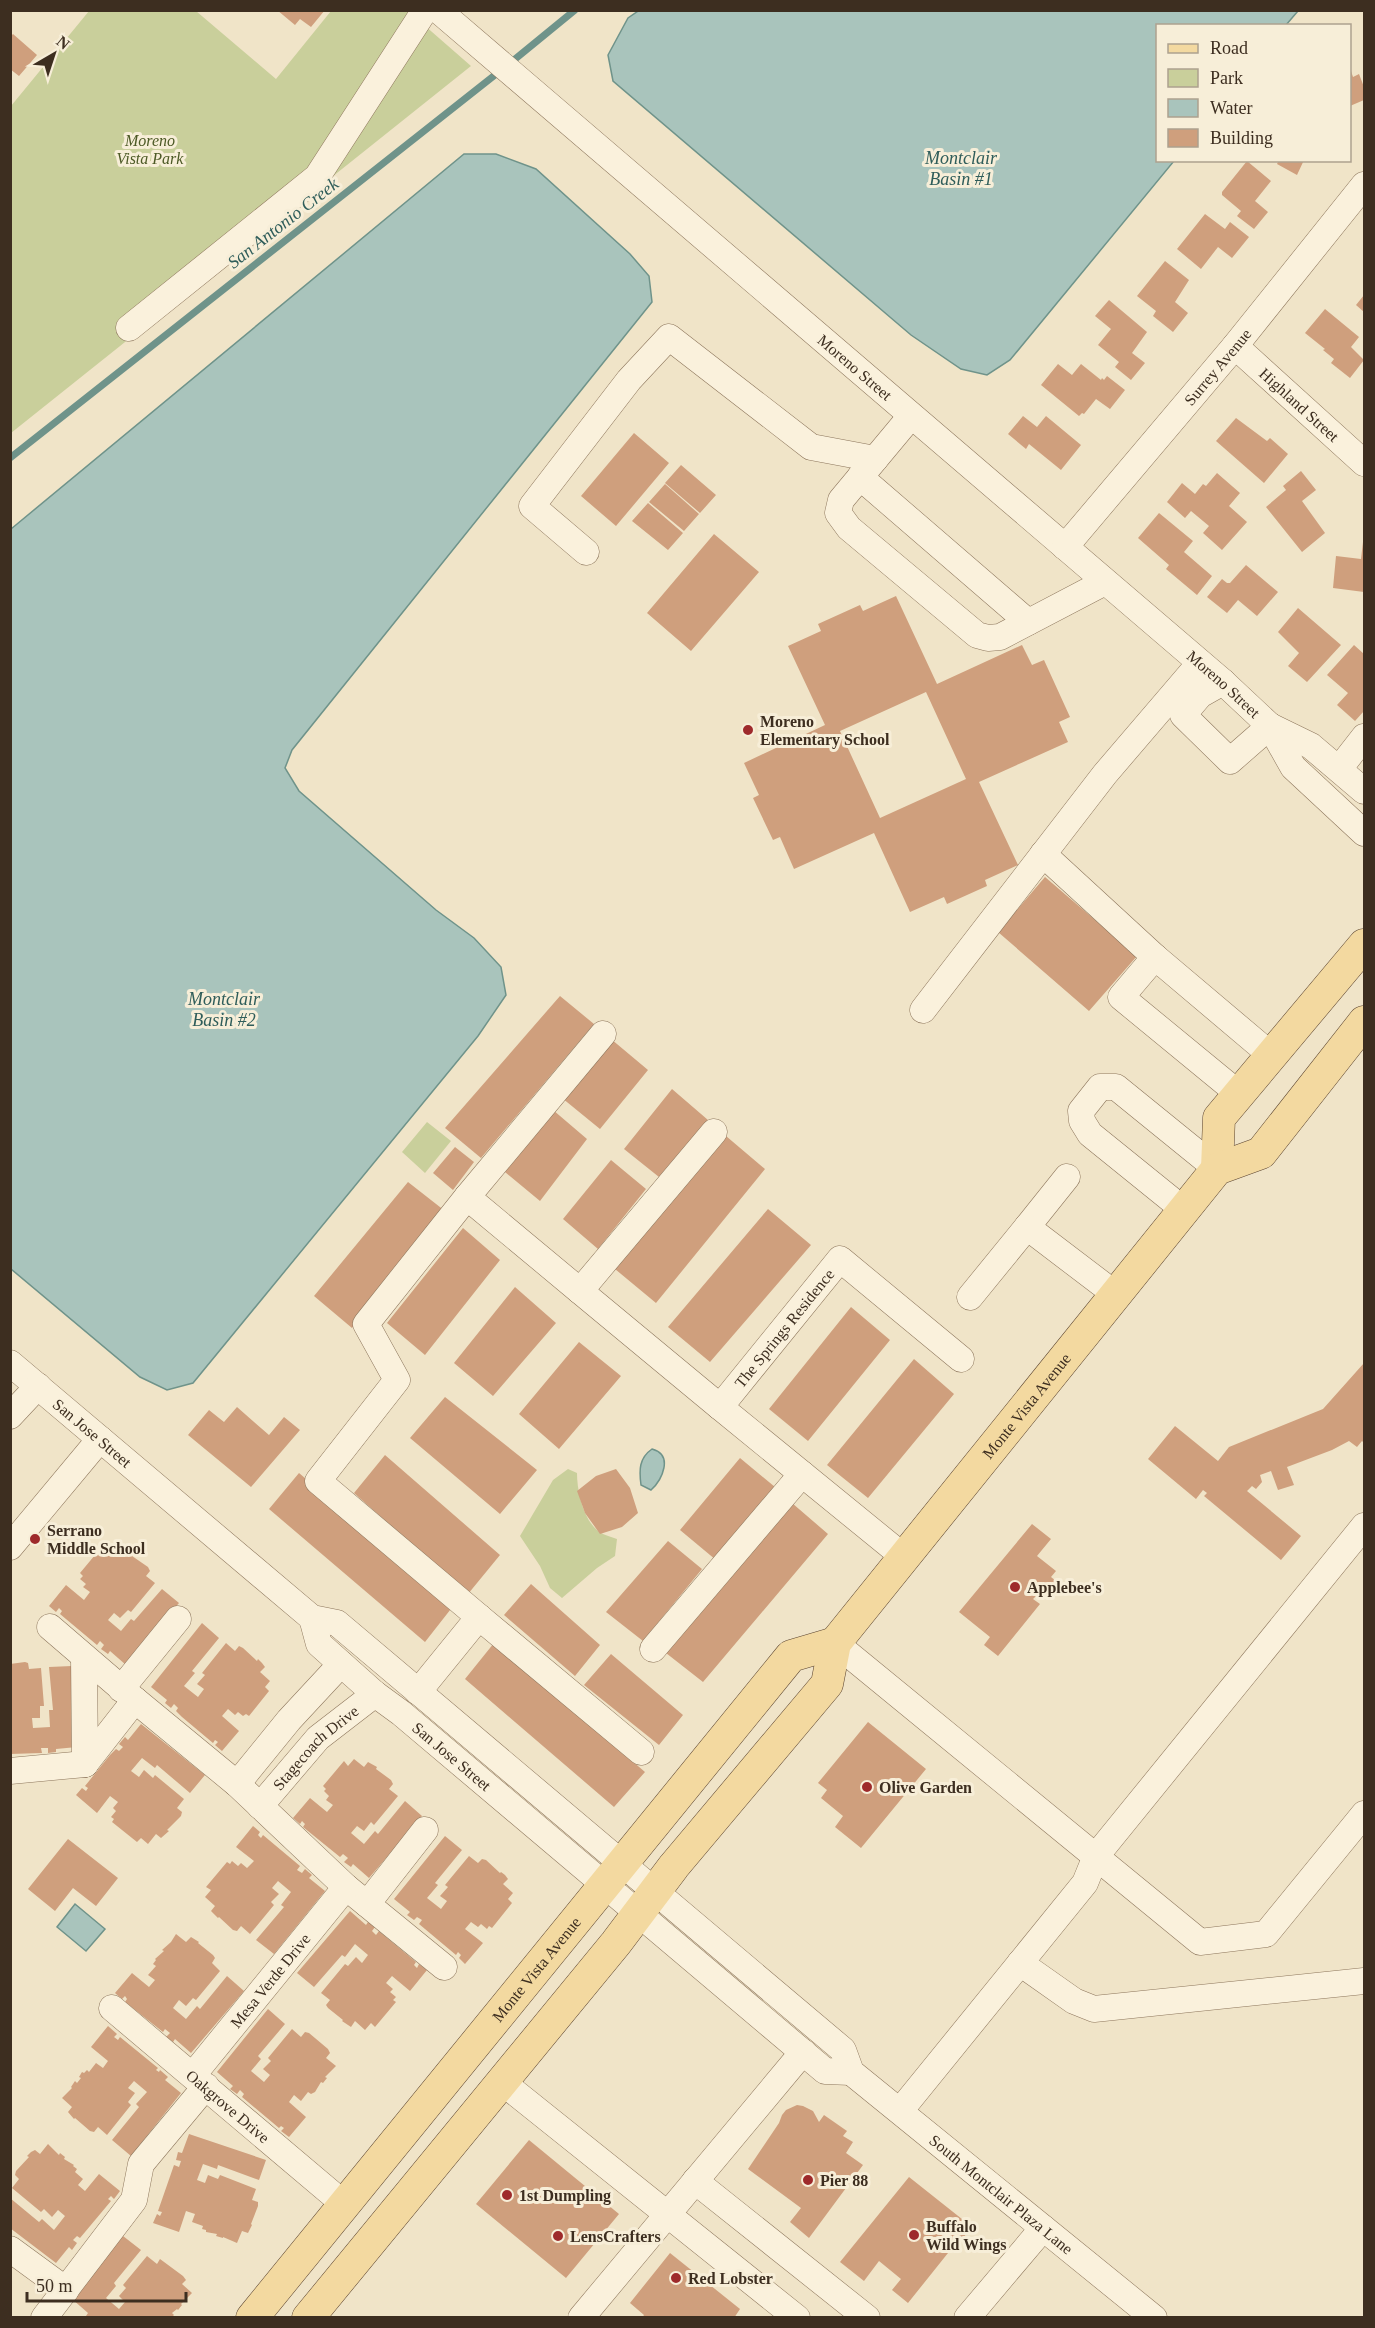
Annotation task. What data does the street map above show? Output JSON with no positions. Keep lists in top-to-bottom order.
{
  "streets": {
    "main road": ["Monte Vista Avenue"],
    "street": [
      "Moreno Street",
      "Surrey Avenue",
      "Highland Street",
      "The Springs Residence",
      "San Jose Street",
      "Stagecoach Drive",
      "Mesa Verde Drive",
      "Oakgrove Drive",
      "South Montclair Plaza Lane"
    ]
  },
  "crossings": [
    ["Moreno Street", "Surrey Avenue"],
    ["Surrey Avenue", "Highland Street"],
    ["Monte Vista Avenue", "San Jose Street"],
    ["Monte Vista Avenue", "Oakgrove Drive"],
    ["Monte Vista Avenue", "South Montclair Plaza Lane"],
    ["San Jose Street", "Stagecoach Drive"],
    ["San Jose Street", "South Montclair Plaza Lane"],
    ["Stagecoach Drive", "Mesa Verde Drive"],
    ["Mesa Verde Drive", "Oakgrove Drive"]
  ],
  "water": ["Montclair Basin #1", "San Antonio Creek", "Montclair Basin #2"],
  "parks": ["Moreno Vista Park"],
  "places": [
    "Moreno Elementary School",
    "Serrano Middle School",
    "Applebee's",
    "Olive Garden",
    "Pier 88",
    "1st Dumpling",
    "Buffalo Wild Wings",
    "LensCrafters",
    "Red Lobster"
  ],
  "legend": [
    "Road",
    "Park",
    "Water",
    "Building"
  ],
  "scale_bar": "50 m",
  "north": "top right"
}
